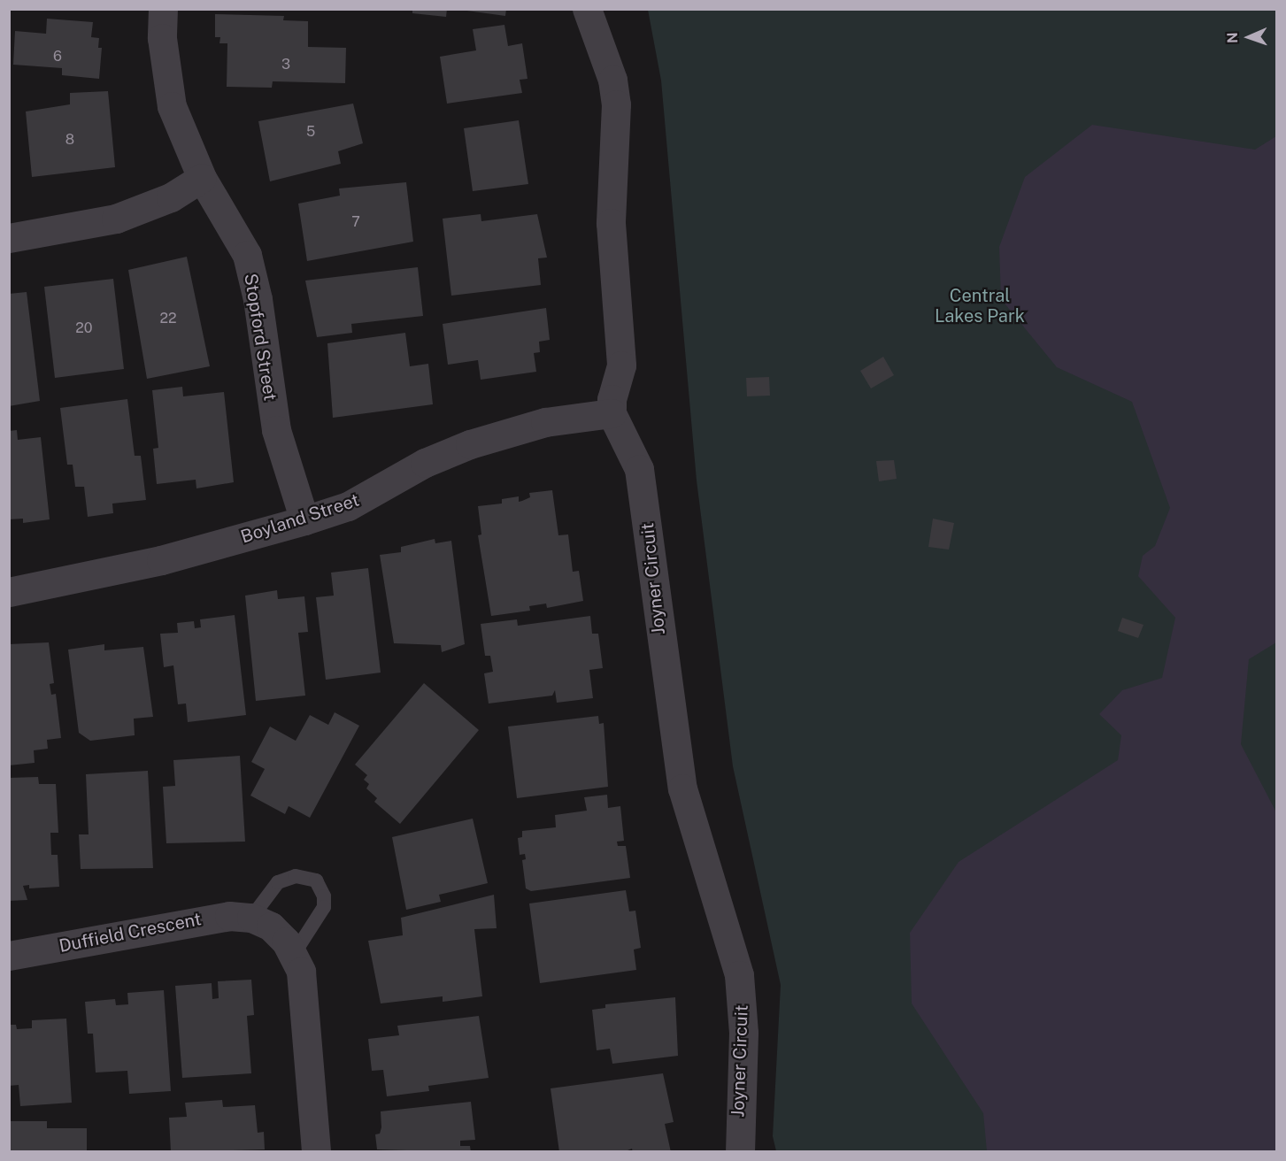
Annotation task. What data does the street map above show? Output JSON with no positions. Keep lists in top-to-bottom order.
{
  "streets": {
    "street": [
      "Stopford Street",
      "Boyland Street",
      "Joyner Circuit",
      "Duffield Crescent"
    ]
  },
  "crossings": [
    ["Stopford Street", "Boyland Street"],
    ["Boyland Street", "Joyner Circuit"]
  ],
  "parks": ["Central Lakes Park"],
  "house_numbers": [
    "6",
    "3",
    "5",
    "8",
    "7",
    "22",
    "20"
  ],
  "north": "left"
}
